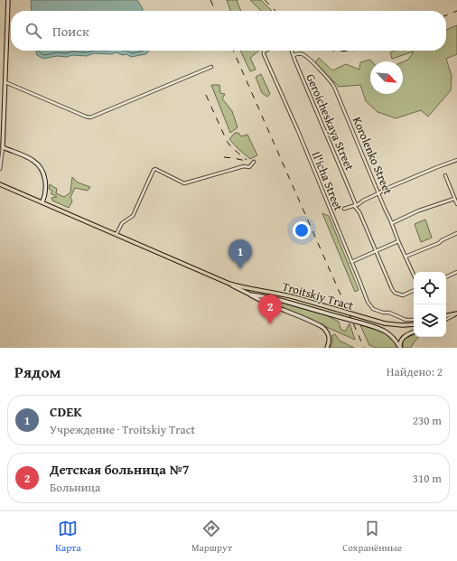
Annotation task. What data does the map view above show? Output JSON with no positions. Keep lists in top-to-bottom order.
{
  "streets": {
    "main road": ["Troitskiy Tract"],
    "street": ["Geroicheskaya Street", "Korolenko Street", "Il'icha Street"]
  },
  "crossings": [
    ["Geroicheskaya Street", "Korolenko Street"]
  ],
  "north": "bottom right",
  "page": {
    "search": "Поиск",
    "pins": ["1", "2"],
    "heading": ["Рядом", "Найдено: 2"],
    "list": [
      {
        "mark": "1",
        "name": "CDEK",
        "note": "Учреждение · Troitskiy Tract",
        "value": "230 m"
      },
      {
        "mark": "2",
        "name": "Детская больница №7",
        "note": "Больница",
        "value": "310 m"
      }
    ],
    "nav": ["Карта", "Маршрут", "Сохранённые"]
  }
}
